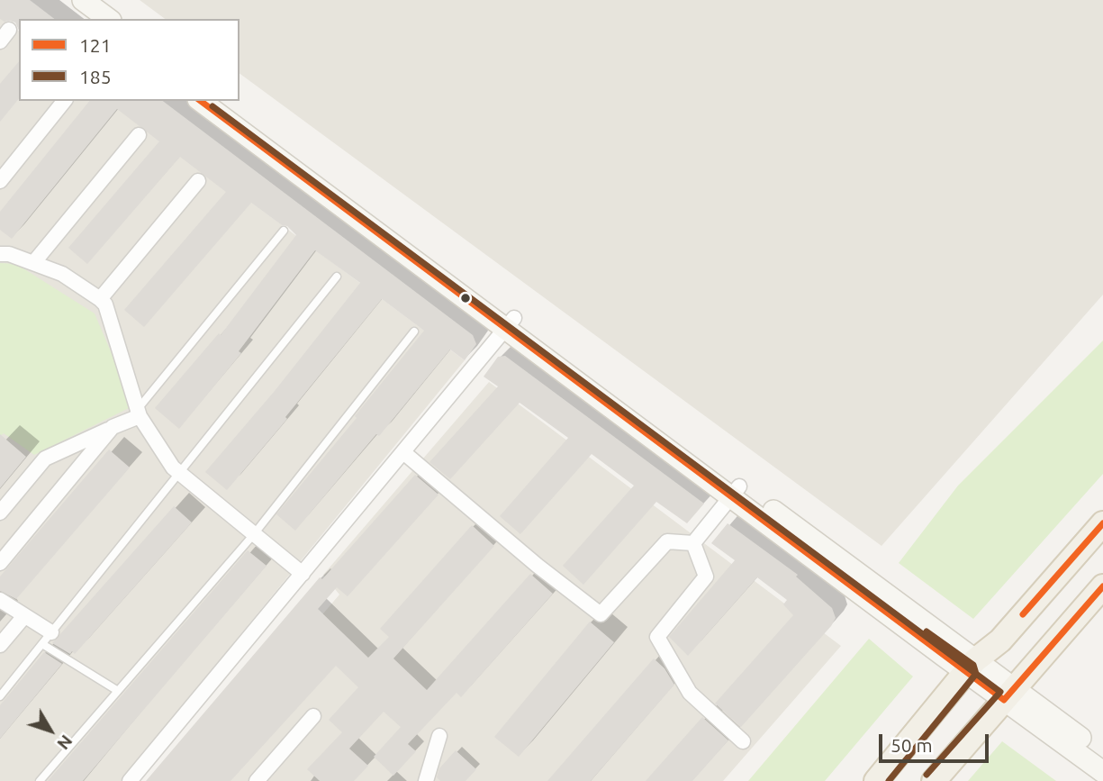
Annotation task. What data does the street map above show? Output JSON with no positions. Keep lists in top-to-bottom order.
{
  "lines": ["transit line 121", "transit line 185"],
  "legend": ["121", "185"],
  "scale_bar": "50 m",
  "north": "bottom right"
}
